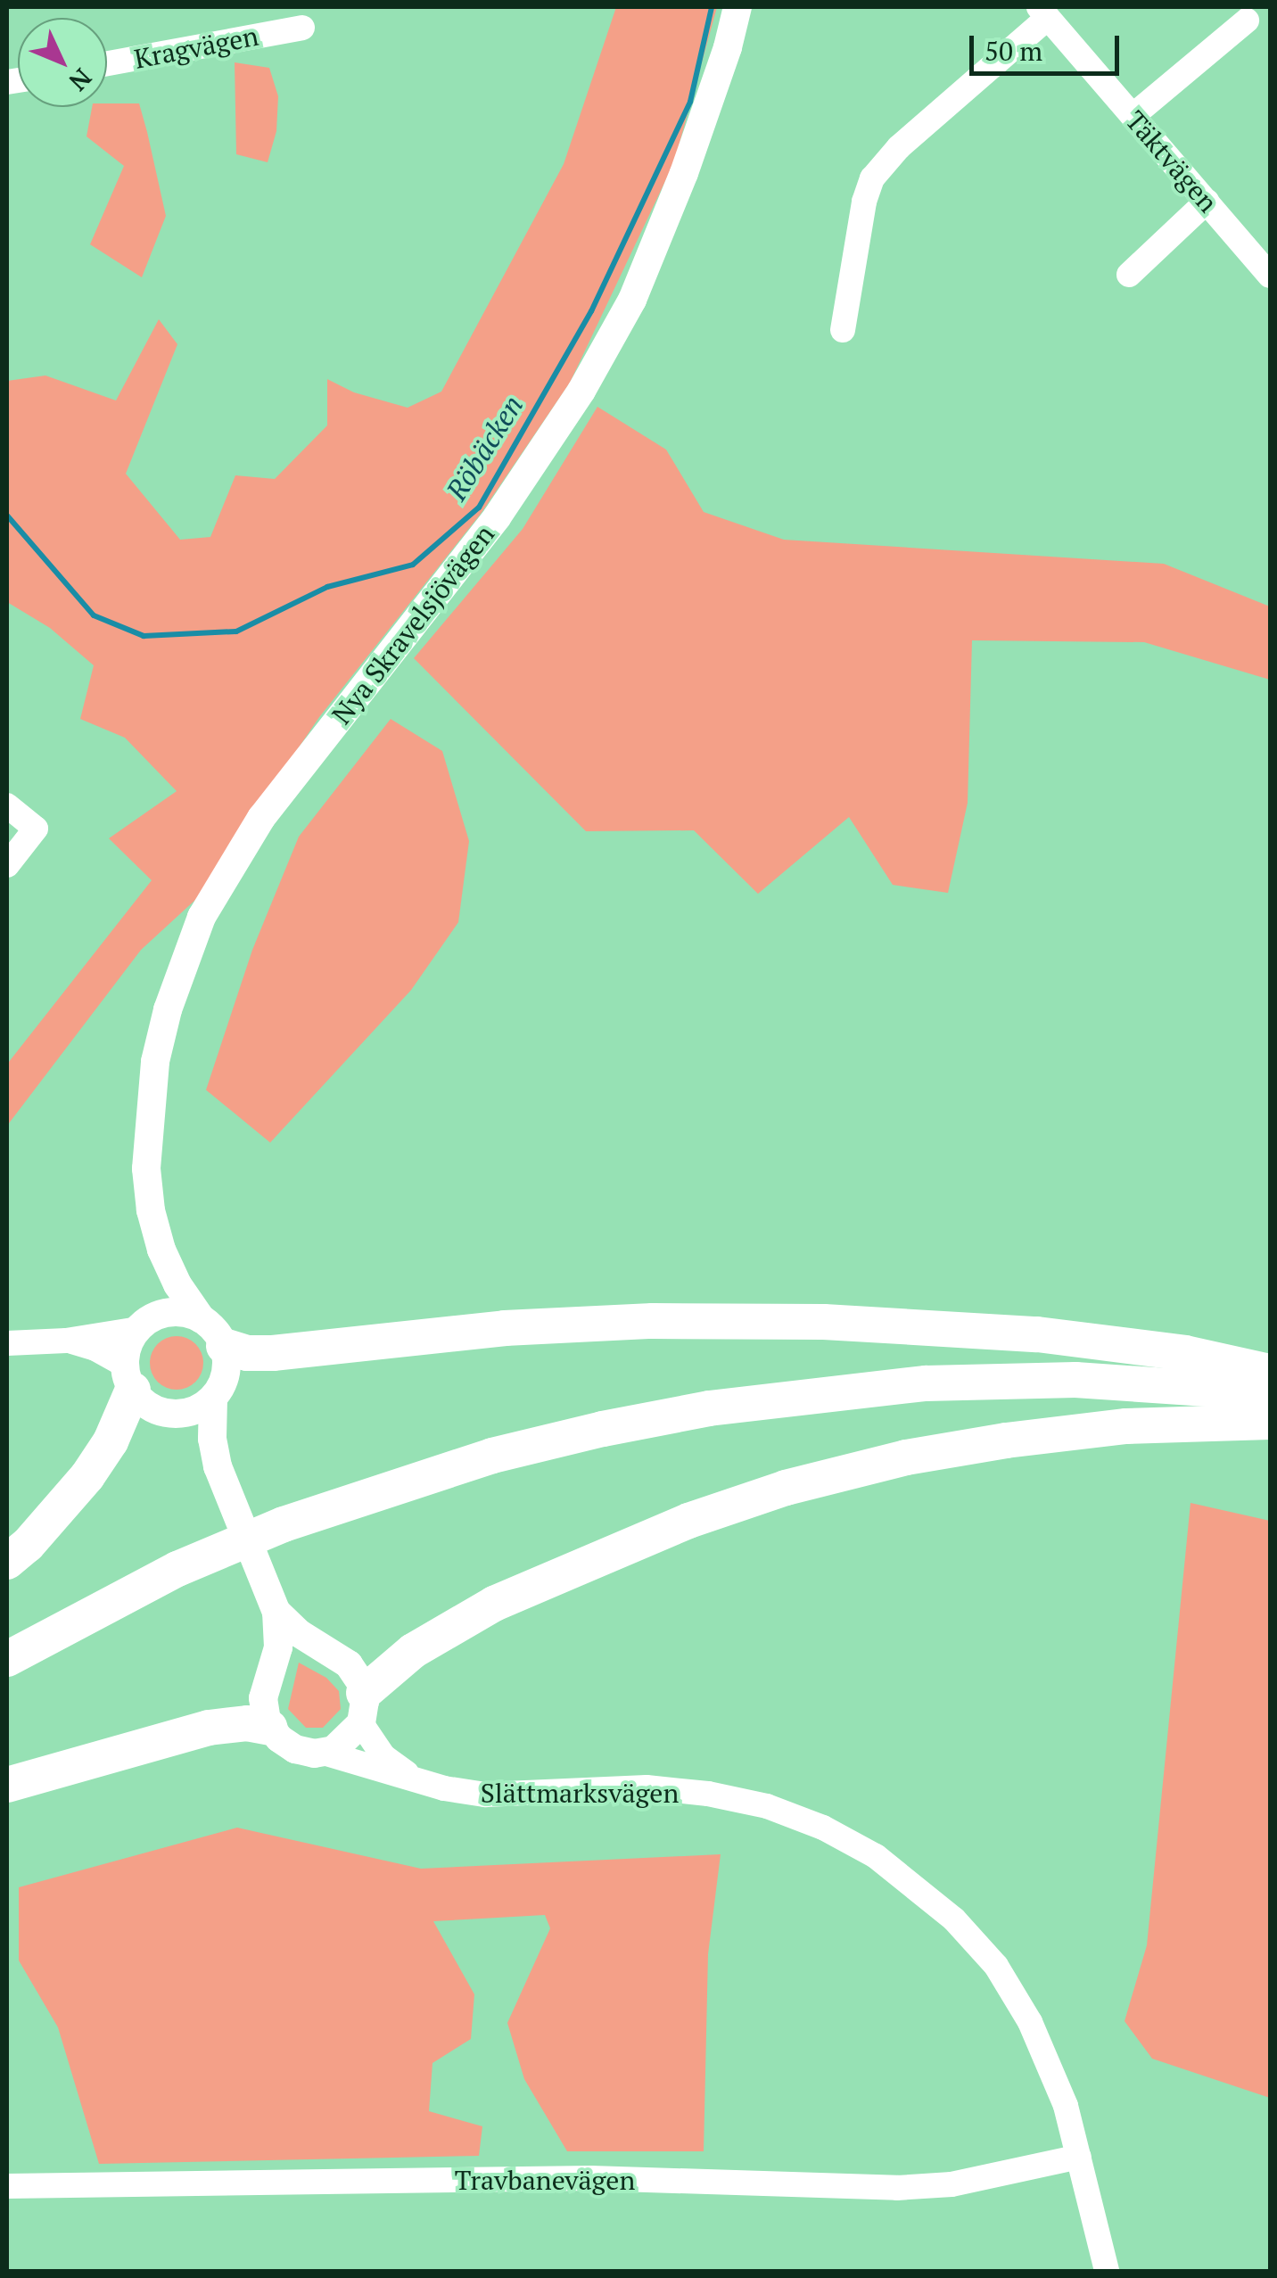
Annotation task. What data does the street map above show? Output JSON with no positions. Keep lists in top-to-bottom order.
{
  "streets": {
    "main road": ["Nya Skravelsjövägen"],
    "street": [
      "Kragvägen",
      "Täktvägen",
      "Slättmarksvägen",
      "Travbanevägen"
    ]
  },
  "crossings": [
    ["Slättmarksvägen", "Travbanevägen"]
  ],
  "water": ["Röbäcken"],
  "scale_bar": "50 m",
  "north": "bottom right"
}
